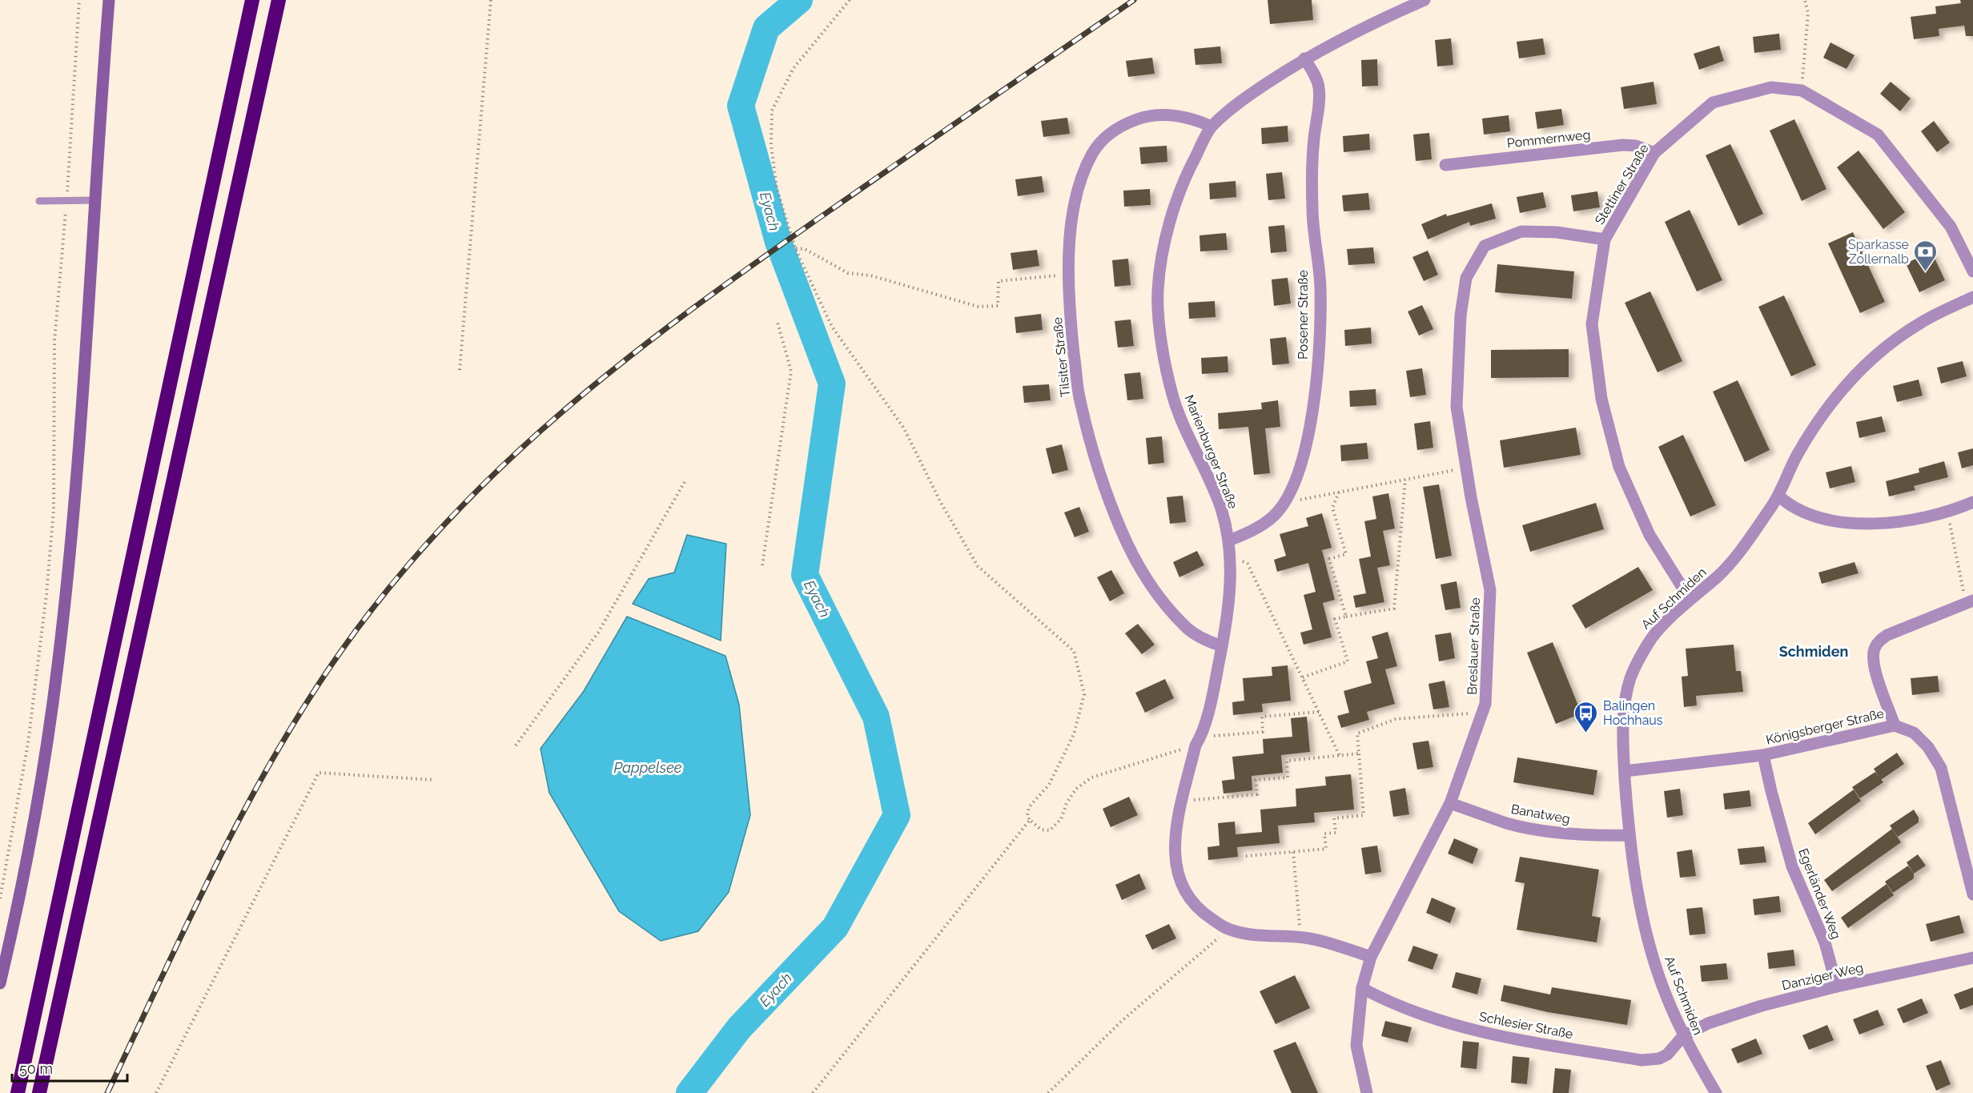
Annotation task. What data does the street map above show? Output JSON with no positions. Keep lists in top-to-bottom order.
{
  "streets": {
    "street": [
      "Pommernweg",
      "Stettiner Straße",
      "Posener Straße",
      "Tilsiter Straße",
      "Marienburger Straße",
      "Auf Schmiden",
      "Breslauer Straße",
      "Königsberger Straße",
      "Banatweg",
      "Egerländer Weg",
      "Danziger Weg",
      "Schlesier Straße"
    ]
  },
  "crossings": [
    ["Pommernweg", "Stettiner Straße"],
    ["Stettiner Straße", "Auf Schmiden"],
    ["Stettiner Straße", "Breslauer Straße"],
    ["Posener Straße", "Marienburger Straße"],
    ["Tilsiter Straße", "Marienburger Straße"],
    ["Marienburger Straße", "Breslauer Straße"],
    ["Auf Schmiden", "Königsberger Straße"],
    ["Auf Schmiden", "Banatweg"],
    ["Auf Schmiden", "Danziger Weg"],
    ["Auf Schmiden", "Schlesier Straße"],
    ["Breslauer Straße", "Banatweg"],
    ["Breslauer Straße", "Schlesier Straße"],
    ["Königsberger Straße", "Egerländer Weg"],
    ["Egerländer Weg", "Danziger Weg"],
    ["Danziger Weg", "Schlesier Straße"]
  ],
  "districts": ["Schmiden"],
  "water": ["Eyach", "Pappelsee"],
  "places": {
    "bank": ["Sparkasse Zollernalb"],
    "bus stop": ["Balingen Hochhaus"]
  },
  "scale_bar": "50 m"
}
